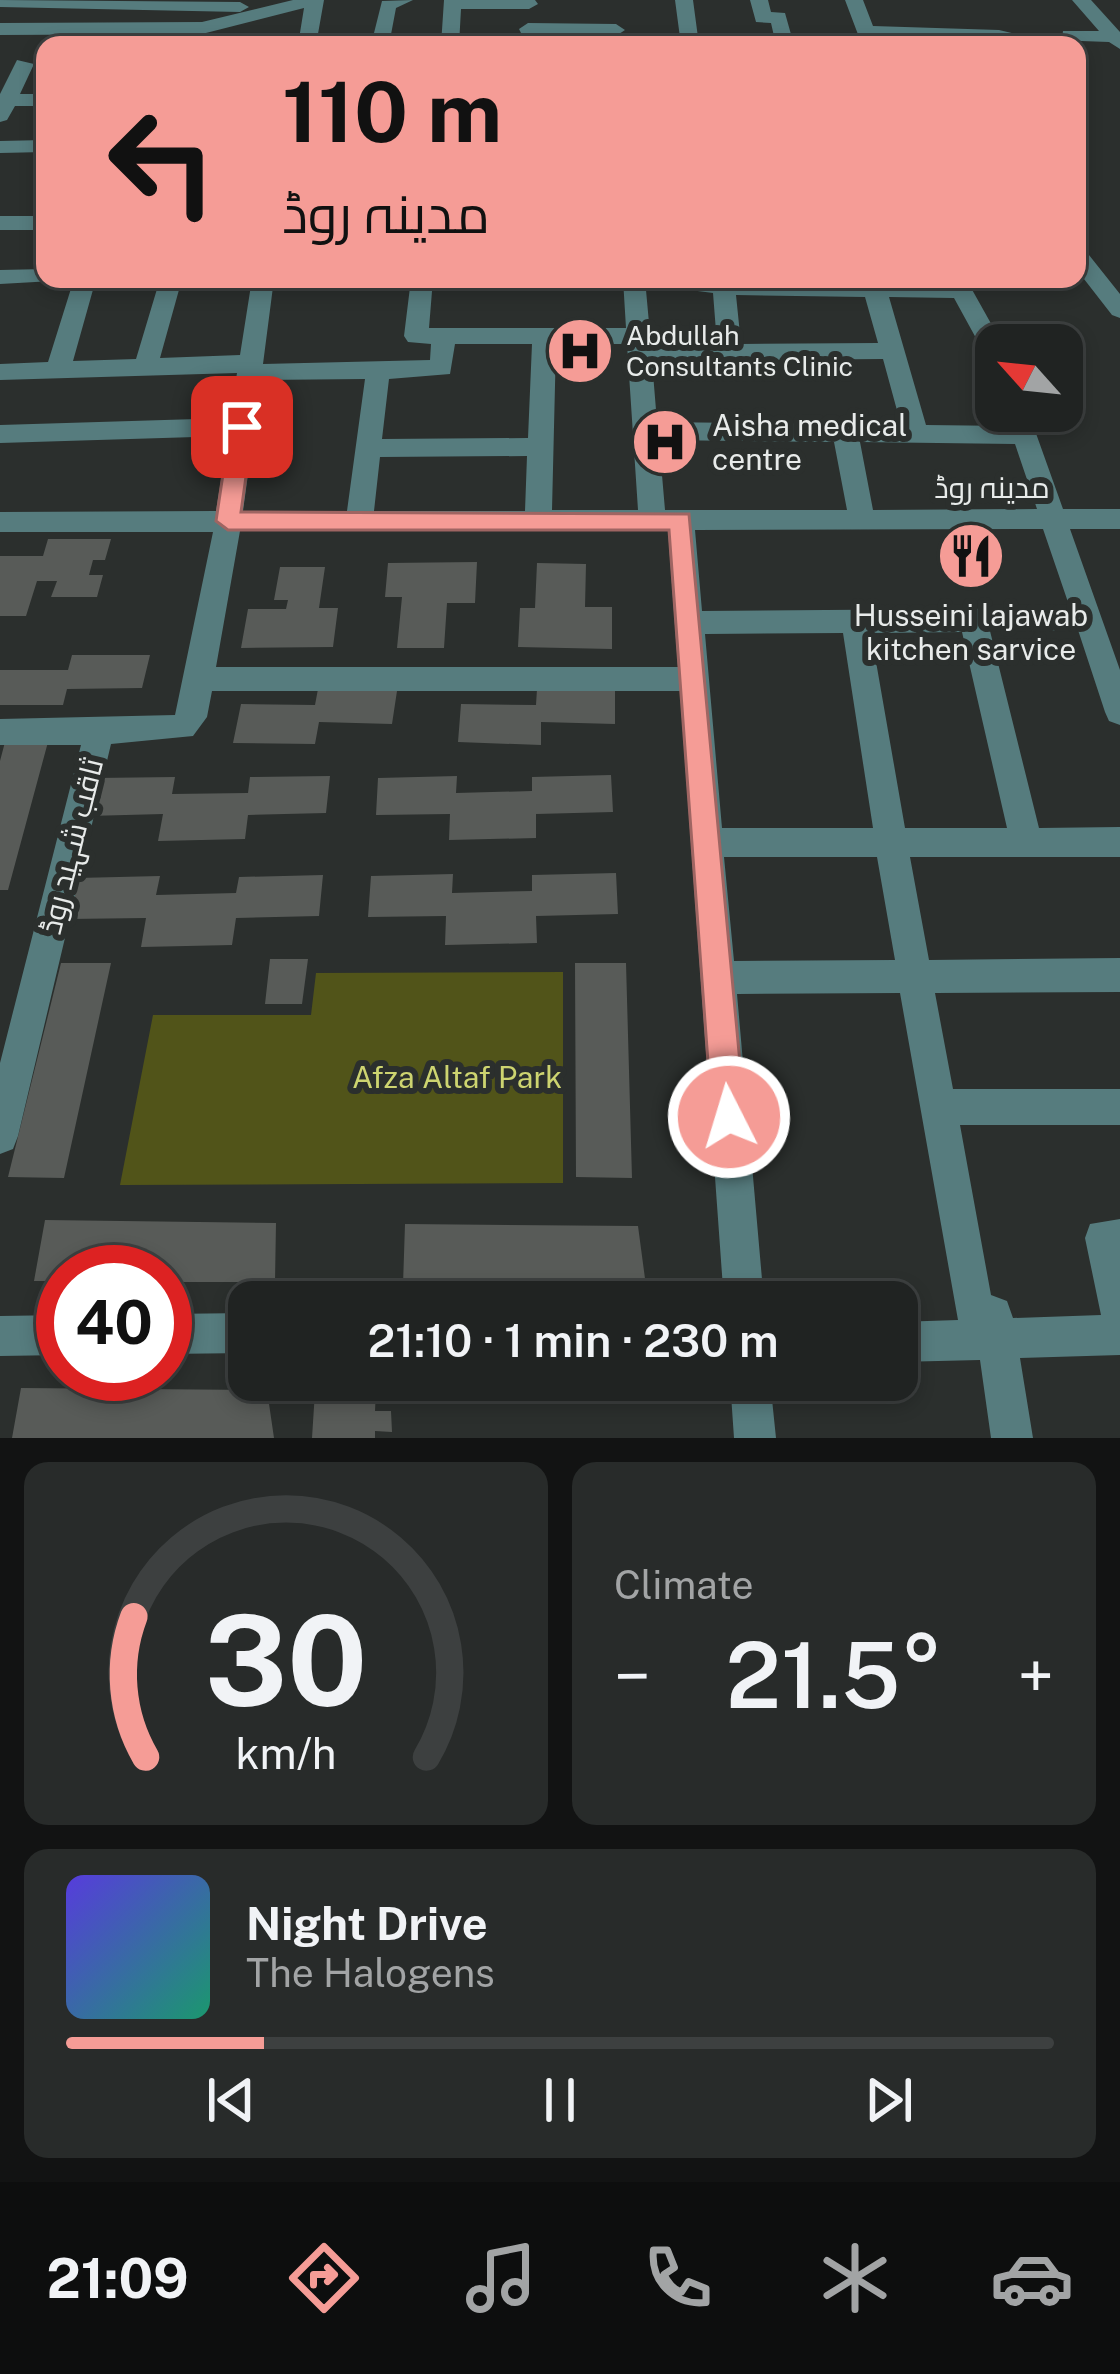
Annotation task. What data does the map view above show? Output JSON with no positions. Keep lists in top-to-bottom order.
{
  "streets": {
    "street": ["مدینہ روڈ", "ثاقب شہید روڈ"]
  },
  "crossings": [
    ["مدینہ روڈ", "ثاقب شہید روڈ"]
  ],
  "parks": ["Afza Altaf Park"],
  "places": {
    "hospital": ["Abdullah Consultants Clinic", "Aisha medical centre"],
    "restaurant": ["Husseini lajawab kitchen sarvice"]
  },
  "north": "top left",
  "page": {
    "turn": ["110 m", "مدینہ روڈ"],
    "limit": "40",
    "trip": "21:10 · 1 min · 230 m",
    "tile": "Climate",
    "heat": ["−", "21.5°", "+"],
    "song": ["Night Drive", "The Halogens"],
    "tabs": "21:09",
    "gauge": ["30", "km/h"]
  }
}
